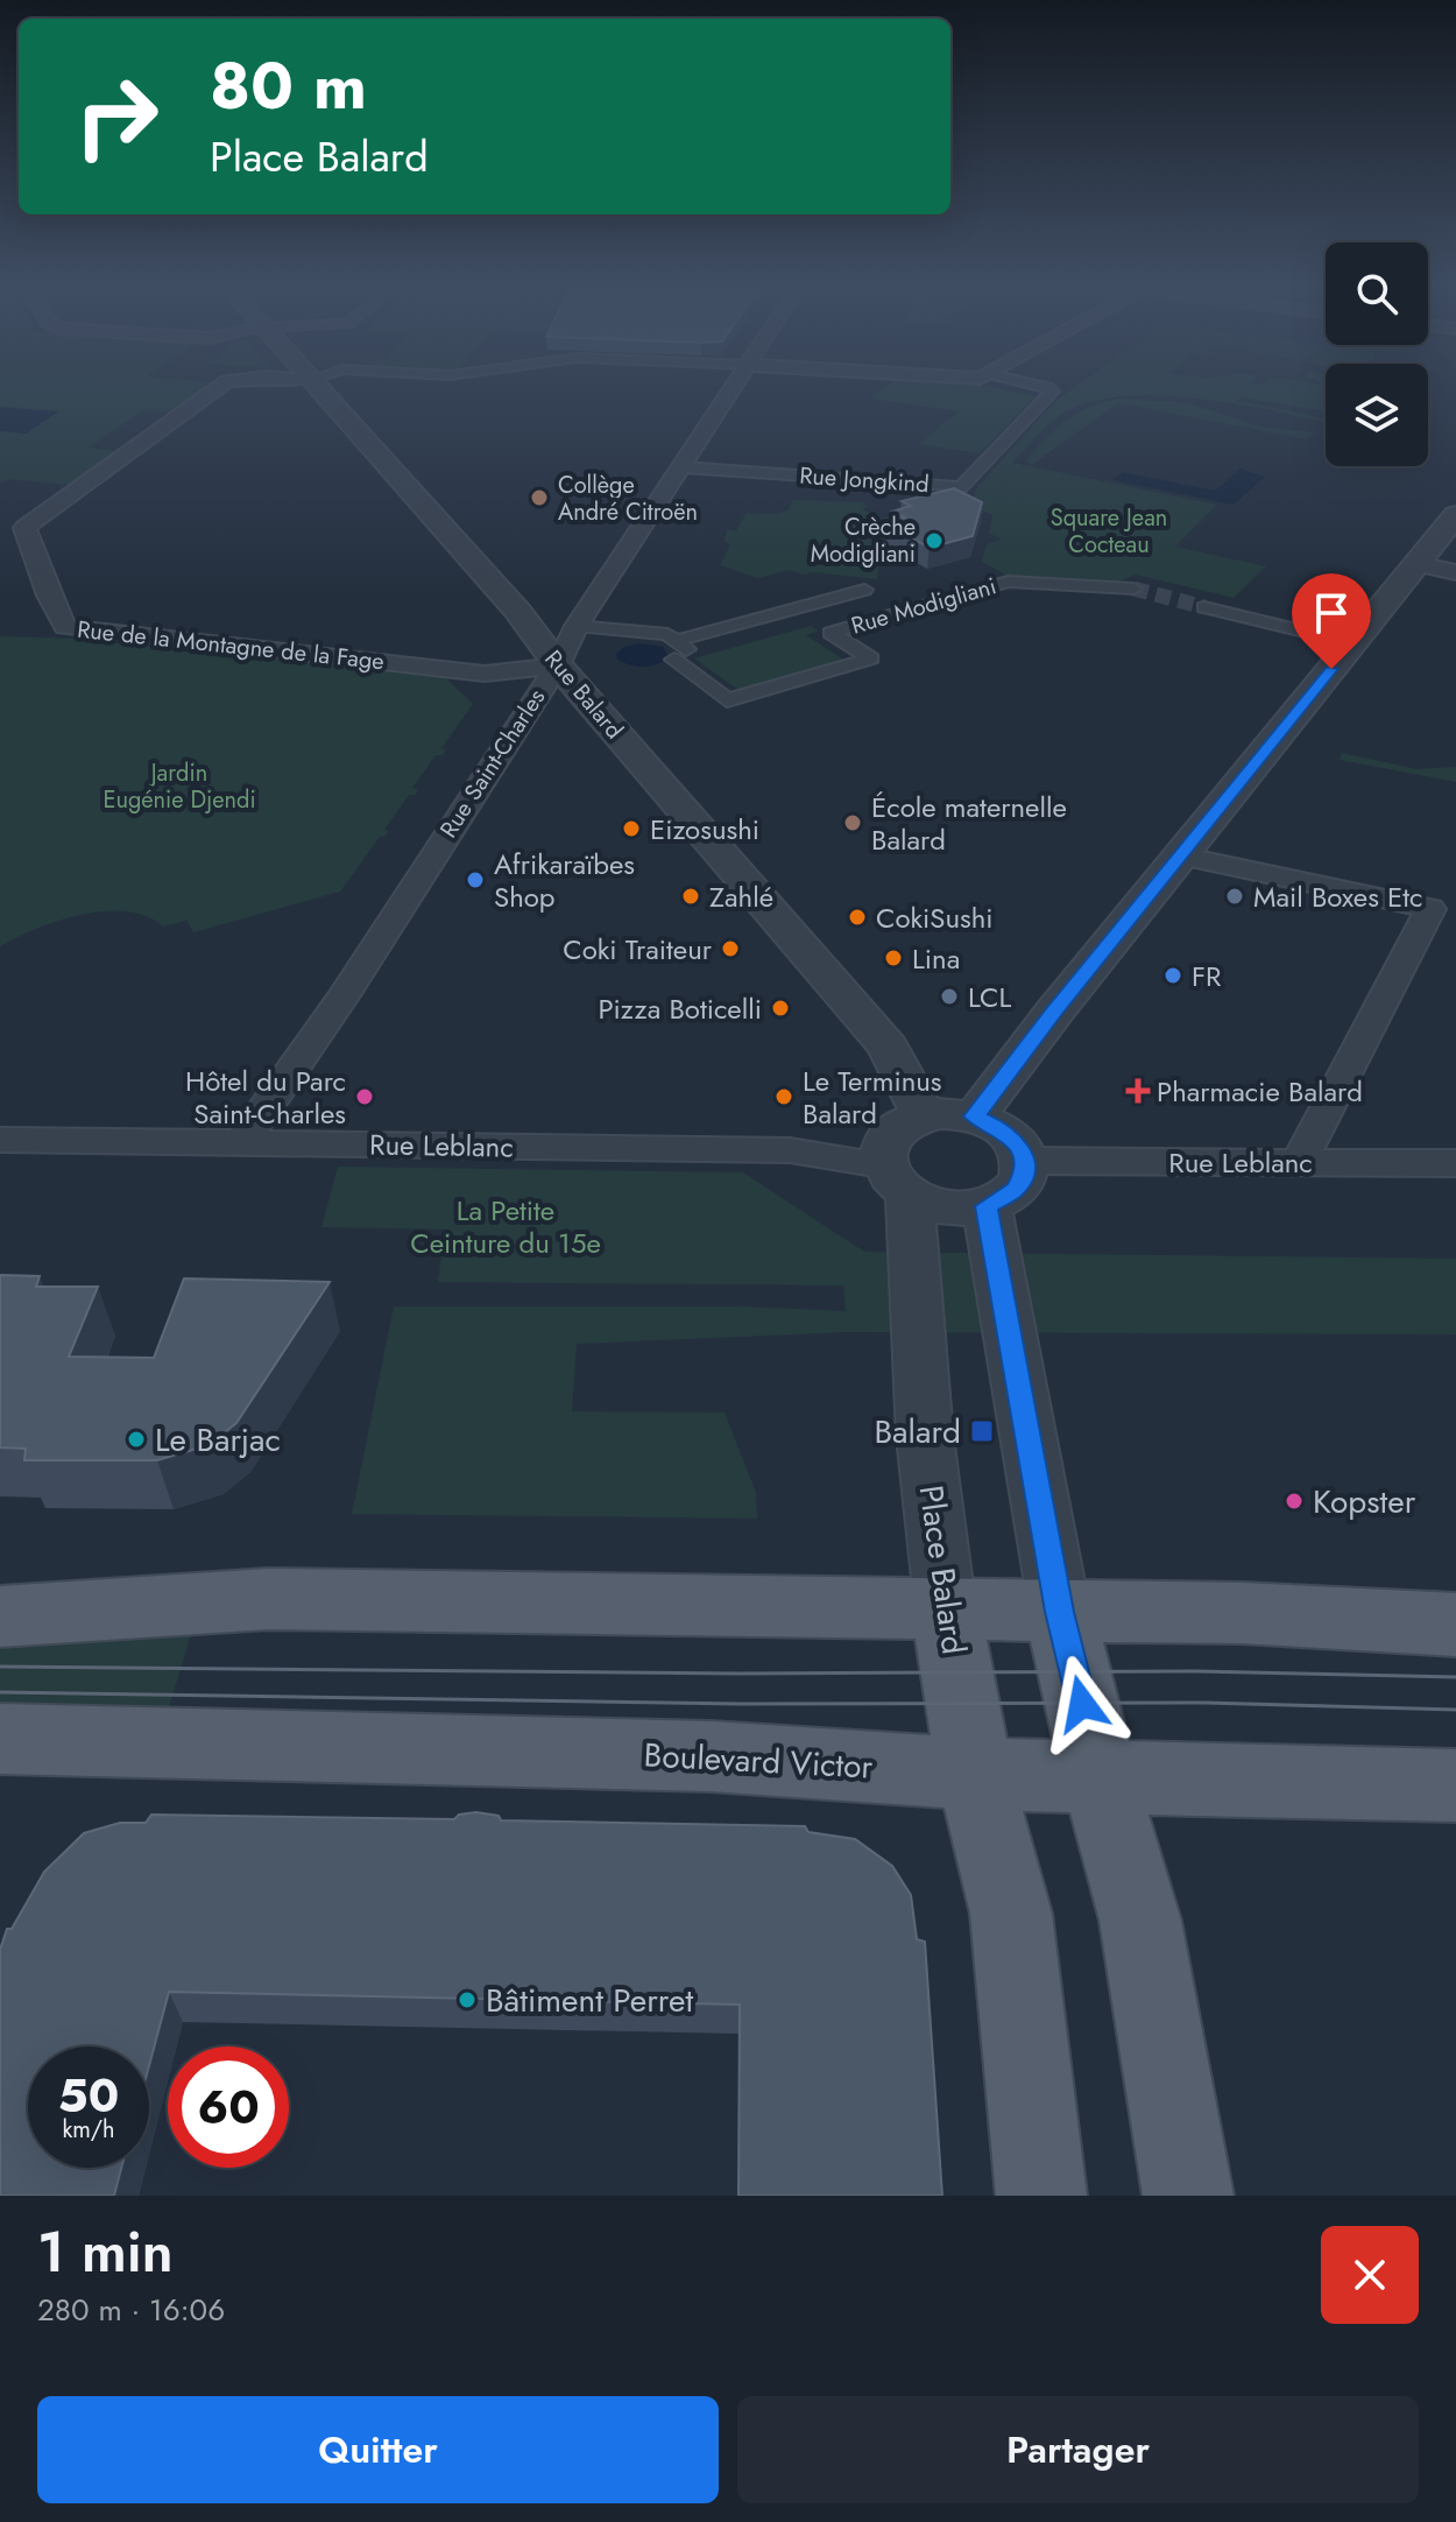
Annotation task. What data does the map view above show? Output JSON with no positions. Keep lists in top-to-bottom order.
{
  "streets": {
    "main road": ["Place Balard", "Boulevard Victor"],
    "street": [
      "Rue Jongkind",
      "Rue Modigliani",
      "Rue de la Montagne de la Fage",
      "Rue Balard",
      "Rue Saint-Charles",
      "Rue Leblanc"
    ]
  },
  "crossings": [
    ["Rue Jongkind", "Rue Saint-Charles"],
    ["Rue de la Montagne de la Fage", "Rue Balard"],
    ["Rue de la Montagne de la Fage", "Rue Saint-Charles"],
    ["Rue Balard", "Rue Saint-Charles"],
    ["Rue Balard", "Rue Leblanc"],
    ["Rue Balard", "Place Balard"],
    ["Rue Saint-Charles", "Rue Leblanc"],
    ["Rue Leblanc", "Place Balard"],
    ["Place Balard", "Boulevard Victor"]
  ],
  "parks": ["Square Jean Cocteau", "Jardin Eugénie Djendi", "La Petite Ceinture du 15e"],
  "places": {
    "other": [
      "Collège André Citroën",
      "Crèche Modigliani",
      "École maternelle Balard",
      "Eizosushi",
      "Afrikaraïbes Shop",
      "Zahlé",
      "Mail Boxes Etc",
      "CokiSushi",
      "Coki Traiteur",
      "Lina",
      "FR",
      "LCL",
      "Pizza Boticelli",
      "Hôtel du Parc Saint-Charles",
      "Le Terminus Balard",
      "Le Barjac",
      "Kopster",
      "Bâtiment Perret"
    ],
    "health": ["Pharmacie Balard"],
    "transit": ["Balard"]
  },
  "page": {
    "turn": ["80 m", "Place Balard"],
    "speed": "50 km/h",
    "limit": "60",
    "heading": ["1 min", "280 m · 16:06"],
    "buttons": ["Quitter", "Partager"]
  }
}
